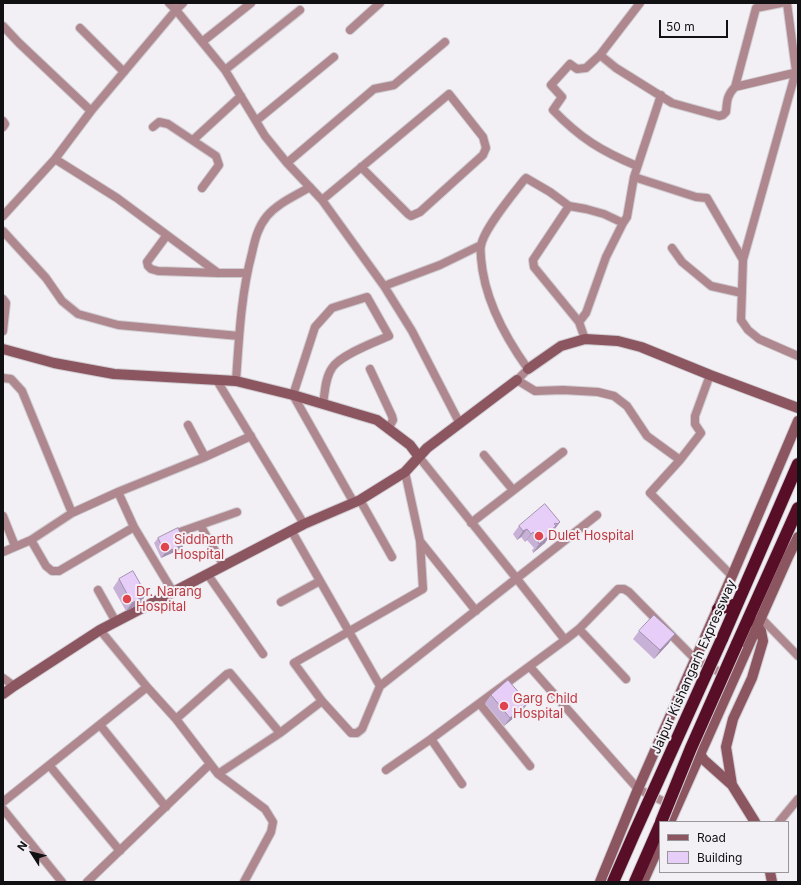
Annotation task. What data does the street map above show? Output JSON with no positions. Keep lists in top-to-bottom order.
{
  "streets": {
    "highway": ["Jaipur Kishangarh Expressway"]
  },
  "places": [
    "Dulet Hospital",
    "Siddharth Hospital",
    "Dr. Narang Hospital",
    "Garg Child Hospital"
  ],
  "legend": ["Road", "Building"],
  "scale_bar": "50 m",
  "north": "top left"
}
